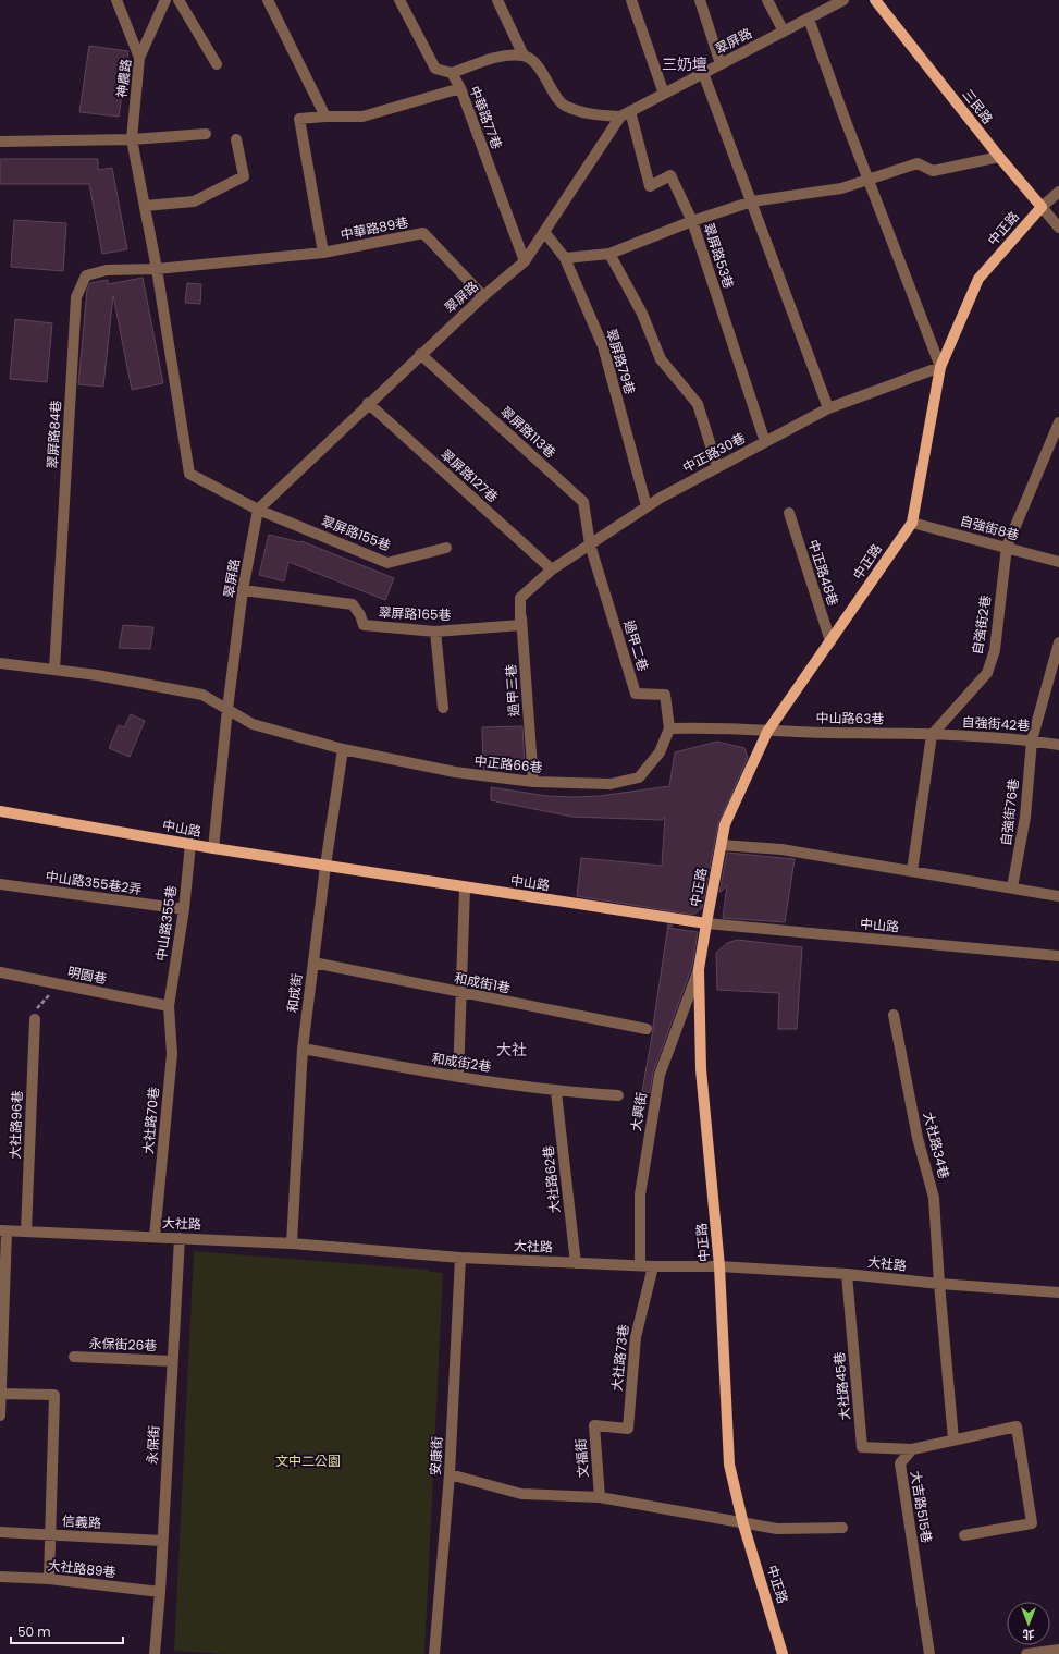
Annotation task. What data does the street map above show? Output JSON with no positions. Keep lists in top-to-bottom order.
{
  "streets": {
    "main road": ["三民路", "中正路", "中山路"],
    "street": [
      "翠屏路",
      "神農路",
      "中華路77巷",
      "中華路89巷",
      "翠屏路53巷",
      "翠屏路79巷",
      "翠屏路113巷",
      "翠屏路84巷",
      "中正路30巷",
      "翠屏路127巷",
      "自強街8巷",
      "翠屏路155巷",
      "中正路48巷",
      "翠屏路165巷",
      "自強街2巷",
      "過甲二巷",
      "過甲三巷",
      "中山路63巷",
      "自強街42巷",
      "中正路66巷",
      "自強街76巷",
      "中山路355巷2弄",
      "中山路355巷",
      "明園巷",
      "和成街1巷",
      "和成街",
      "和成街2巷",
      "大興街",
      "大社路70巷",
      "大社路96巷",
      "大社路34巷",
      "大社路62巷",
      "大社路",
      "永保街26巷",
      "大社路73巷",
      "大社路45巷",
      "永保街",
      "安康街",
      "文福街",
      "大吉路515巷",
      "信義路",
      "大社路89巷"
    ]
  },
  "crossings": [
    ["翠屏路", "中華路77巷"],
    ["翠屏路", "中華路89巷"],
    ["翠屏路", "翠屏路53巷"],
    ["翠屏路", "翠屏路79巷"],
    ["翠屏路", "翠屏路113巷"],
    ["翠屏路", "翠屏路127巷"],
    ["翠屏路", "翠屏路155巷"],
    ["翠屏路", "翠屏路165巷"],
    ["翠屏路", "中正路66巷"],
    ["翠屏路", "中山路"],
    ["三民路", "中正路"],
    ["中華路89巷", "翠屏路84巷"],
    ["中正路", "中正路30巷"],
    ["中正路", "自強街8巷"],
    ["中正路", "中正路48巷"],
    ["中正路", "中山路63巷"],
    ["中正路", "中山路"],
    ["中正路", "大興街"],
    ["中正路", "大社路"],
    ["翠屏路53巷", "中正路30巷"],
    ["翠屏路79巷", "中正路30巷"],
    ["翠屏路113巷", "中正路30巷"],
    ["翠屏路113巷", "過甲二巷"],
    ["中正路30巷", "翠屏路127巷"],
    ["中正路30巷", "翠屏路165巷"],
    ["中正路30巷", "過甲二巷"],
    ["中正路30巷", "過甲三巷"],
    ["自強街8巷", "自強街2巷"],
    ["翠屏路165巷", "過甲三巷"],
    ["自強街2巷", "中山路63巷"],
    ["自強街2巷", "自強街42巷"],
    ["過甲二巷", "中正路66巷"],
    ["過甲三巷", "中正路66巷"],
    ["中山路63巷", "自強街42巷"],
    ["自強街42巷", "自強街76巷"],
    ["中正路66巷", "和成街"],
    ["中山路", "中山路355巷"],
    ["中山路", "和成街"],
    ["中山路355巷2弄", "中山路355巷"],
    ["中山路355巷", "明園巷"],
    ["中山路355巷", "大社路70巷"],
    ["明園巷", "大社路70巷"],
    ["和成街1巷", "和成街"],
    ["和成街", "和成街2巷"],
    ["和成街", "大社路"],
    ["和成街2巷", "大社路62巷"],
    ["大興街", "大社路"],
    ["大社路70巷", "大社路"],
    ["大社路96巷", "大社路"],
    ["大社路34巷", "大社路"],
    ["大社路62巷", "大社路"],
    ["大社路", "大社路73巷"],
    ["大社路", "大社路45巷"],
    ["大社路", "永保街"],
    ["大社路", "安康街"],
    ["永保街26巷", "永保街"],
    ["大社路73巷", "文福街"],
    ["大社路45巷", "大吉路515巷"],
    ["永保街", "信義路"],
    ["永保街", "大社路89巷"]
  ],
  "districts": ["三奶壇", "大社"],
  "parks": ["文中二公園"],
  "scale_bar": "50 m",
  "north": "bottom"
}
